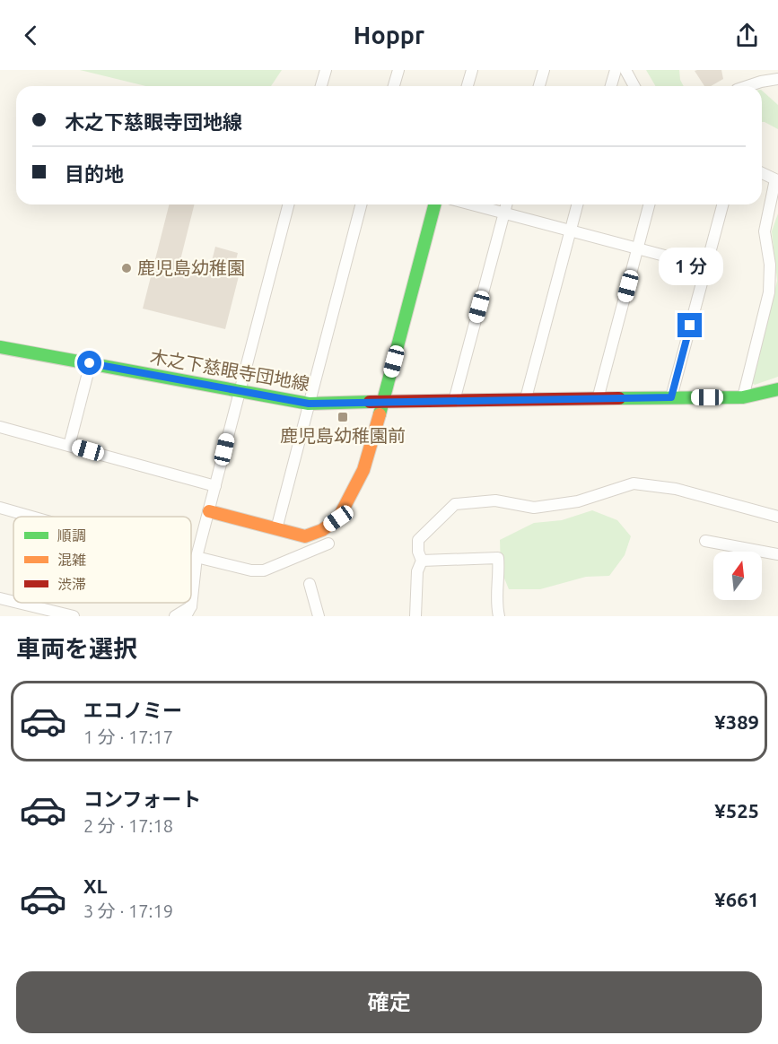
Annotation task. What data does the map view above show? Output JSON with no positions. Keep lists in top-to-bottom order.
{
  "streets": {
    "street": ["木之下慈眼寺団地線"]
  },
  "places": {
    "other": ["鹿児島幼稚園"],
    "transit": ["鹿児島幼稚園前"]
  },
  "legend": ["順調", "混雑", "渋滞"],
  "north": "top",
  "page": {
    "header": "Hoppr",
    "banner": ["木之下慈眼寺団地線", "目的地"],
    "bubble": "1 分",
    "heading": "車両を選択",
    "list": [
      {
        "name": "エコノミー",
        "note": "1 分 · 17:17",
        "value": "¥389"
      },
      {
        "name": "コンフォート",
        "note": "2 分 · 17:18",
        "value": "¥525"
      },
      {
        "name": "XL",
        "note": "3 分 · 17:19",
        "value": "¥661"
      }
    ],
    "buttons": "確定"
  }
}
